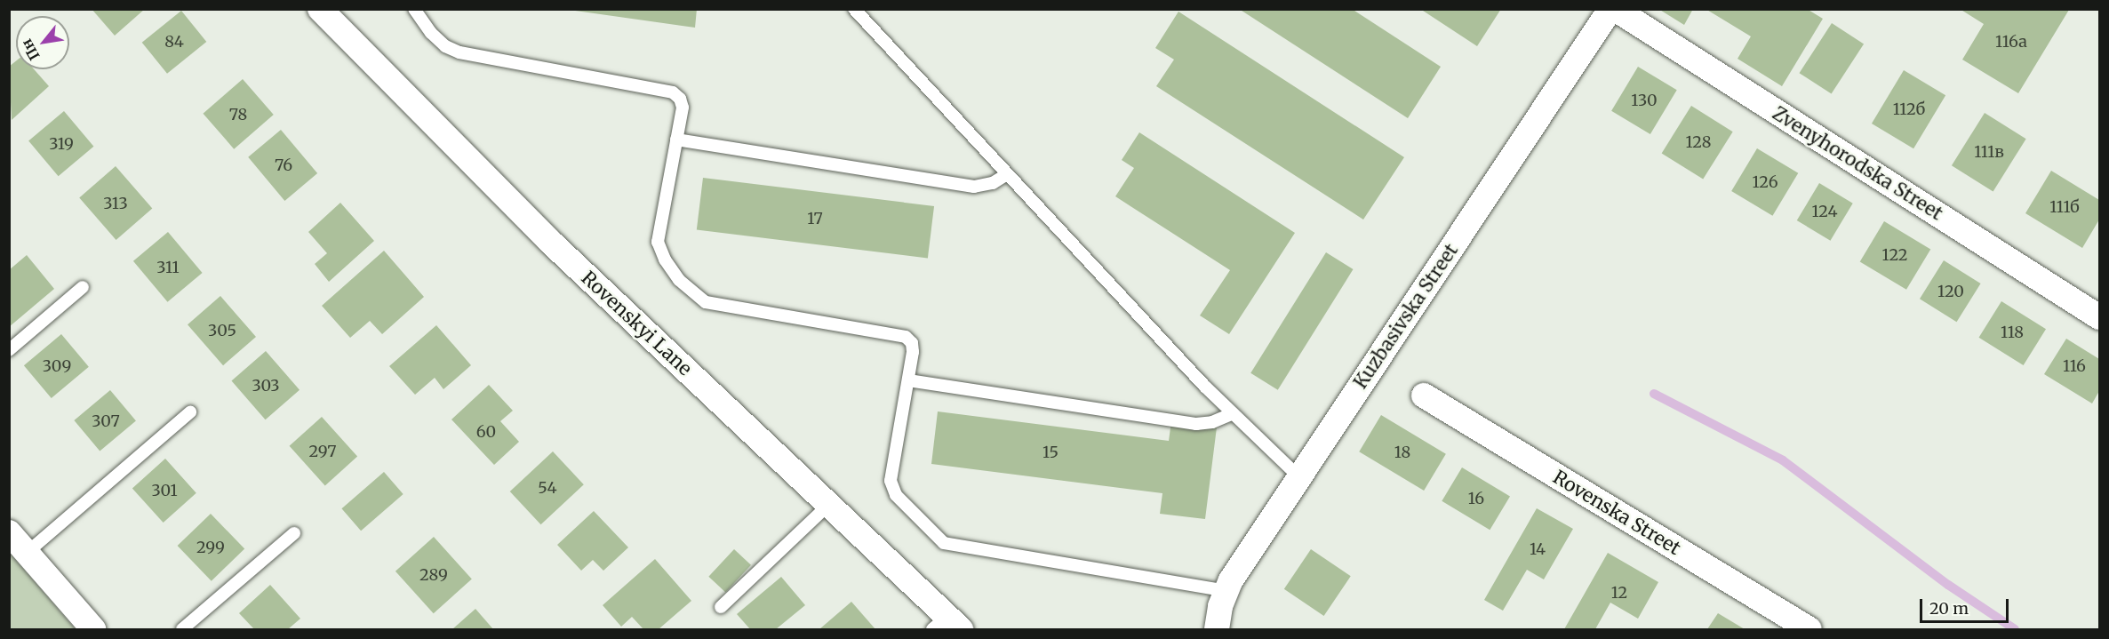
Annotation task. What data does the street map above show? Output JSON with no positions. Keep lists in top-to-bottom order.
{
  "streets": {
    "street": [
      "Zvenyhorodska Street",
      "Kuzbasivska Street",
      "Rovenskyi Lane",
      "Rovenska Street"
    ]
  },
  "house_numbers": [
    "84",
    "116а",
    "130",
    "112б",
    "78",
    "128",
    "319",
    "111в",
    "76",
    "126",
    "313",
    "111б",
    "124",
    "17",
    "122",
    "311",
    "120",
    "305",
    "118",
    "309",
    "116",
    "303",
    "307",
    "60",
    "297",
    "15",
    "18",
    "54",
    "301",
    "16",
    "299",
    "14",
    "289",
    "12"
  ],
  "scale_bar": "20 m",
  "north": "bottom left"
}
